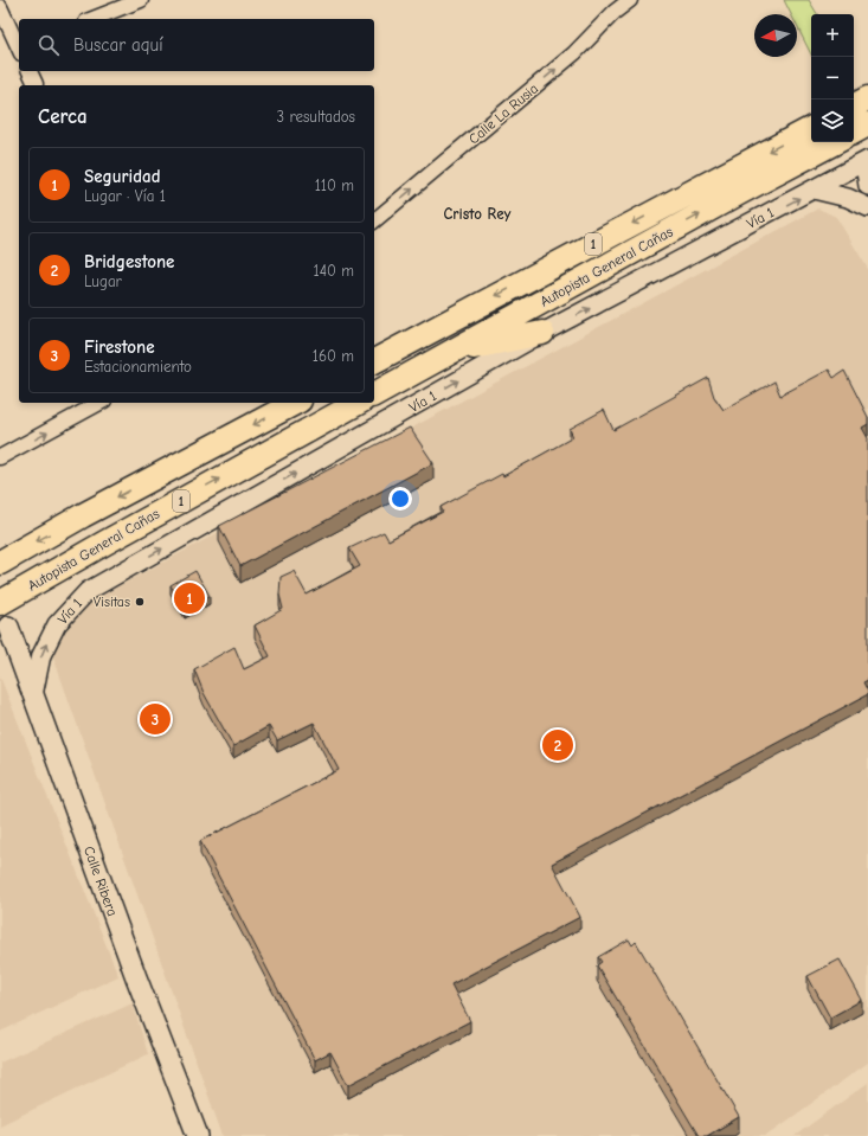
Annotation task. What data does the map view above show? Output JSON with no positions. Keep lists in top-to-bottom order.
{
  "streets": {
    "highway": ["1", "Autopista General Cañas"],
    "main road": ["Calle Ribera"],
    "street": ["Calle La Rusia", "Vía 1"]
  },
  "crossings": [
    ["Vía 1", "Calle Ribera"]
  ],
  "one_way": ["Calle La Rusia", "Vía 1"],
  "districts": ["Cristo Rey"],
  "places": ["Visitas"],
  "north": "left",
  "page": {
    "map_buttons": ["+", "−"],
    "search": "Buscar aquí",
    "heading": ["Cerca", "3 resultados"],
    "list": [
      {
        "mark": "1",
        "name": "Seguridad",
        "note": "Lugar · Vía 1",
        "value": "110 m"
      },
      {
        "mark": "2",
        "name": "Bridgestone",
        "note": "Lugar",
        "value": "140 m"
      },
      {
        "mark": "3",
        "name": "Firestone",
        "note": "Estacionamiento",
        "value": "160 m"
      }
    ],
    "pins": ["1", "3", "2"]
  }
}
